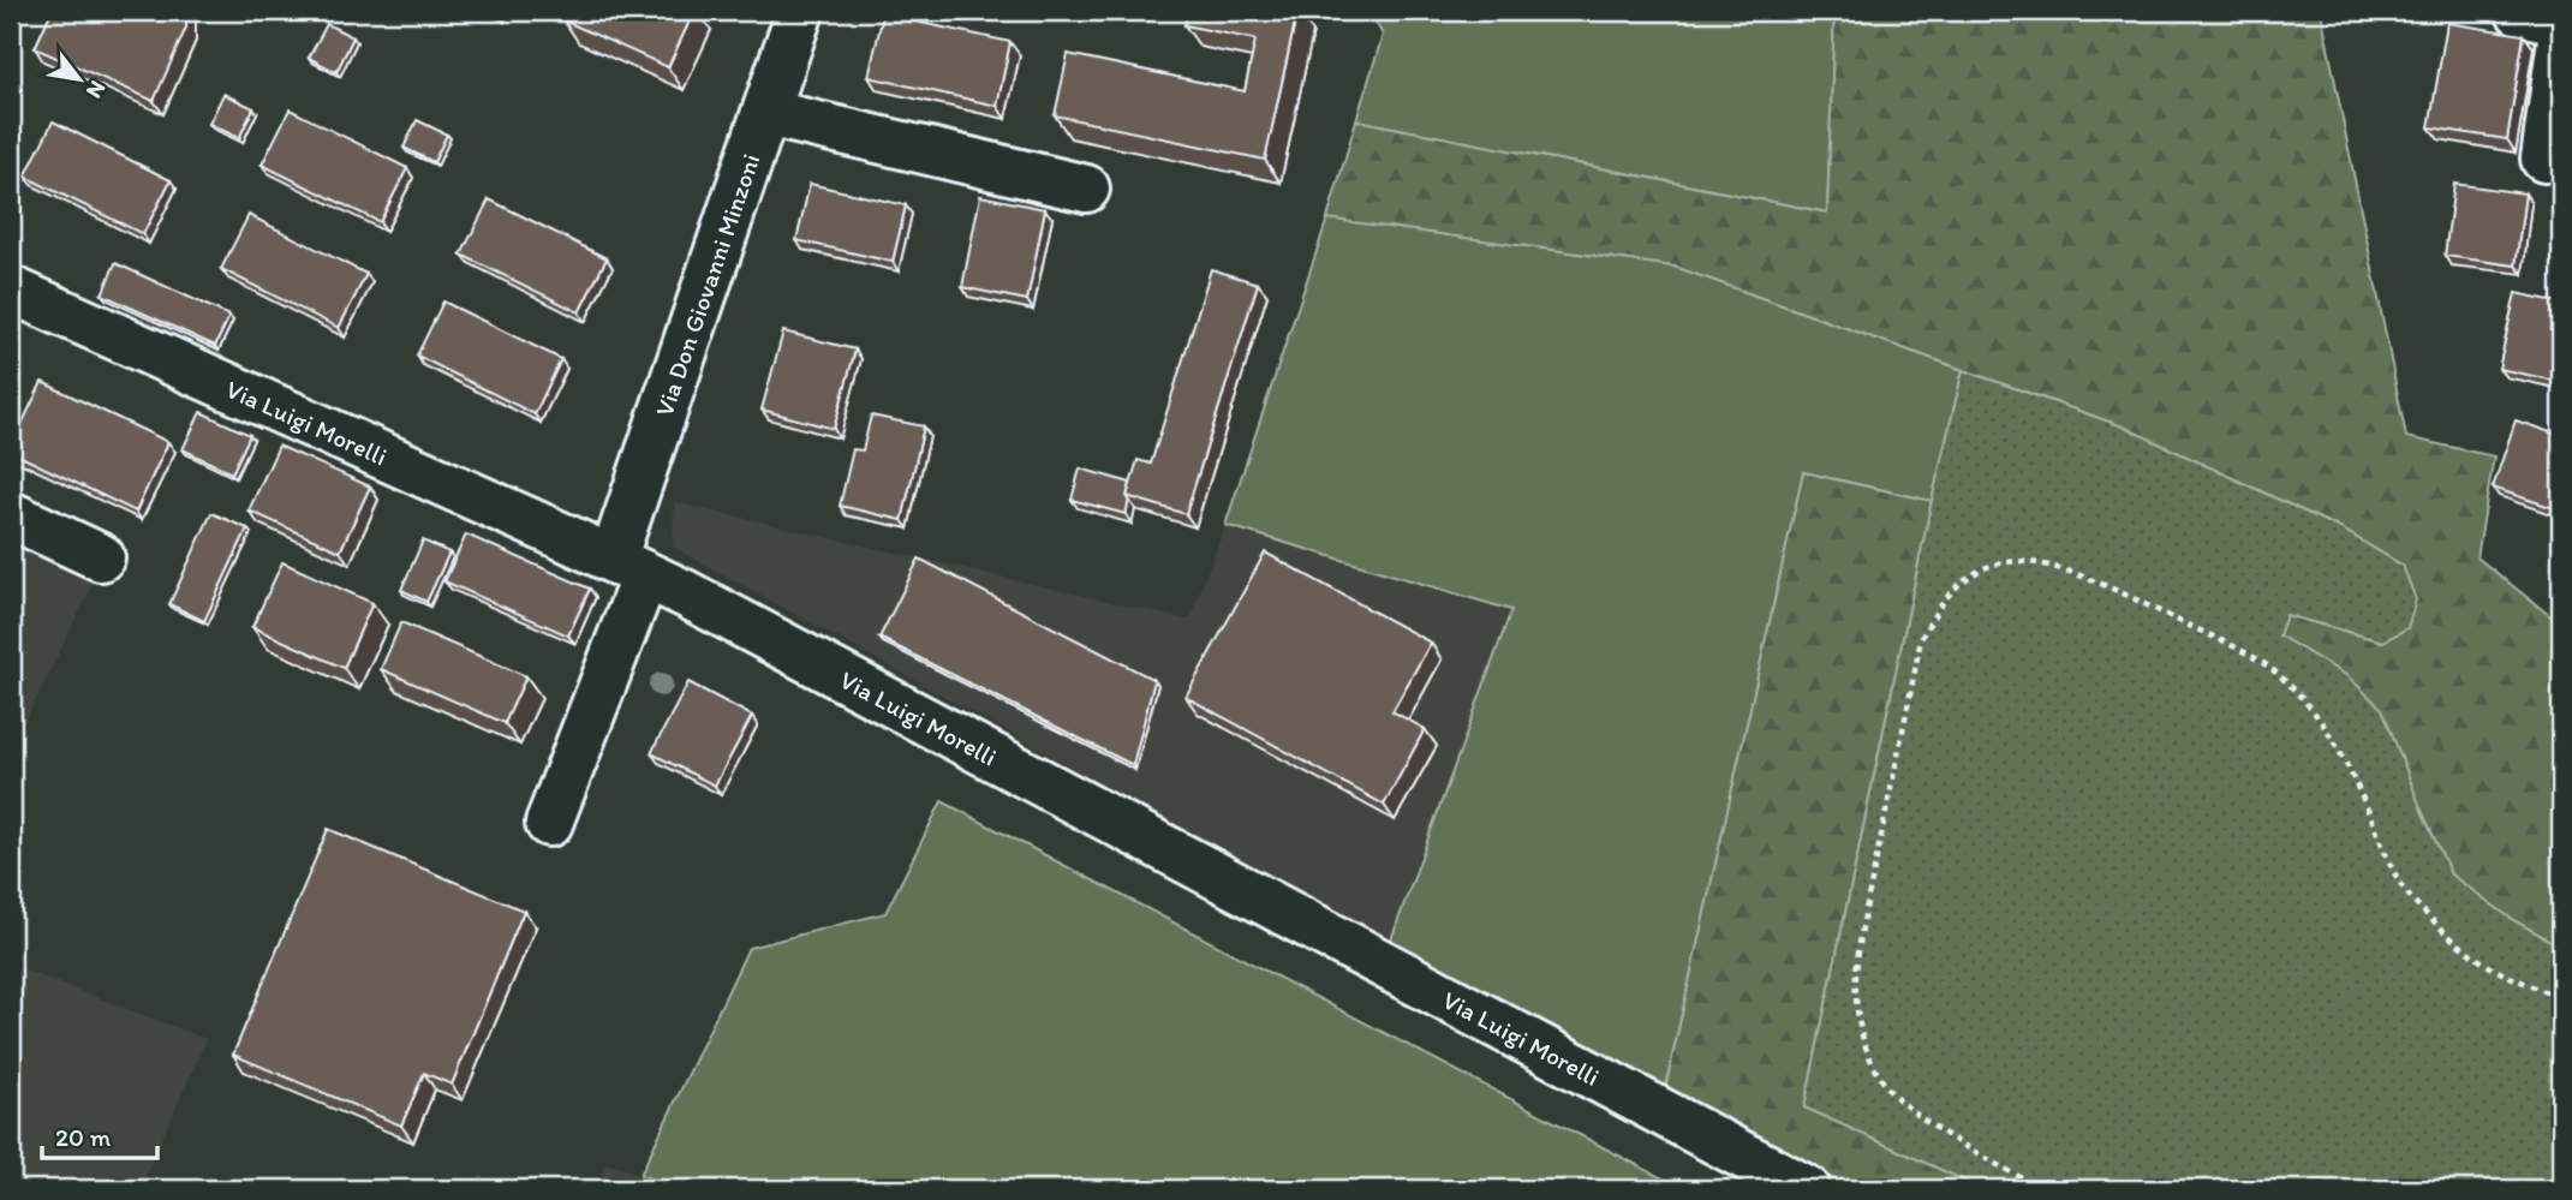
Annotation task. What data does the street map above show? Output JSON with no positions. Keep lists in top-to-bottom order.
{
  "streets": {
    "street": ["Via Don Giovanni Minzoni", "Via Luigi Morelli"]
  },
  "crossings": [
    ["Via Don Giovanni Minzoni", "Via Luigi Morelli"]
  ],
  "scale_bar": "20 m",
  "north": "bottom right"
}
